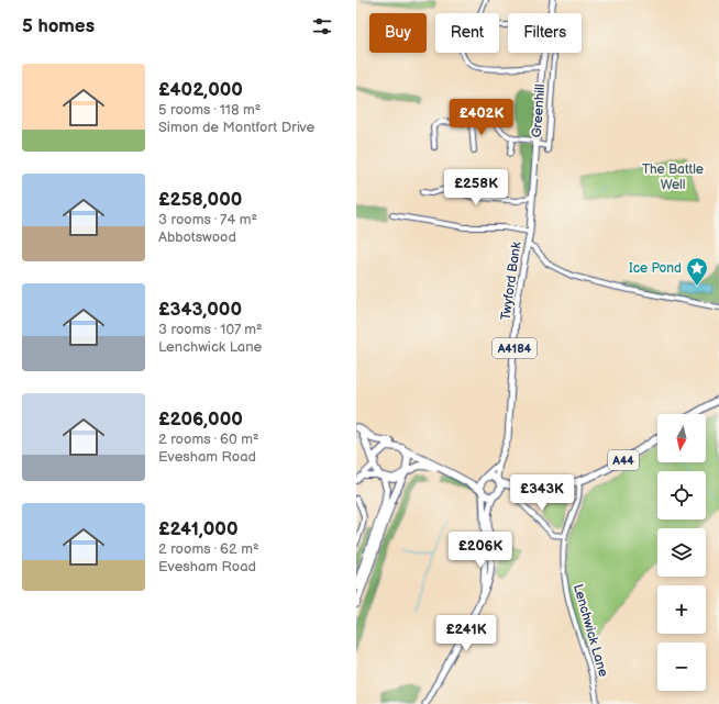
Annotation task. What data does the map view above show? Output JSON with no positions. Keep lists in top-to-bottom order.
{
  "streets": {
    "highway": ["A44"],
    "main road": ["Greenhill", "Twyford Bank", "A4184"],
    "street": ["Lenchwick Lane"]
  },
  "crossings": [
    ["Greenhill", "Twyford Bank"],
    ["Twyford Bank", "A44"],
    ["A44", "Lenchwick Lane"]
  ],
  "parks": ["The Battle Well"],
  "places": {
    "place": ["Ice Pond"]
  },
  "north": "bottom",
  "page": {
    "heading": "5 homes",
    "chip": ["Buy", "Rent", "Filters"],
    "list": [
      {
        "name": "£402,000",
        "note": "5 rooms · 118 m² · Simon de Montfort Drive"
      },
      {
        "name": "£258,000",
        "note": "3 rooms · 74 m² · Abbotswood"
      },
      {
        "name": "£343,000",
        "note": "3 rooms · 107 m² · Lenchwick Lane"
      },
      {
        "name": "£206,000",
        "note": "2 rooms · 60 m² · Evesham Road"
      },
      {
        "name": "£241,000",
        "note": "2 rooms · 62 m² · Evesham Road"
      }
    ],
    "price": [
      "£402K",
      "£258K",
      "£343K",
      "£206K",
      "£241K"
    ],
    "map_buttons": ["+", "−"]
  }
}
